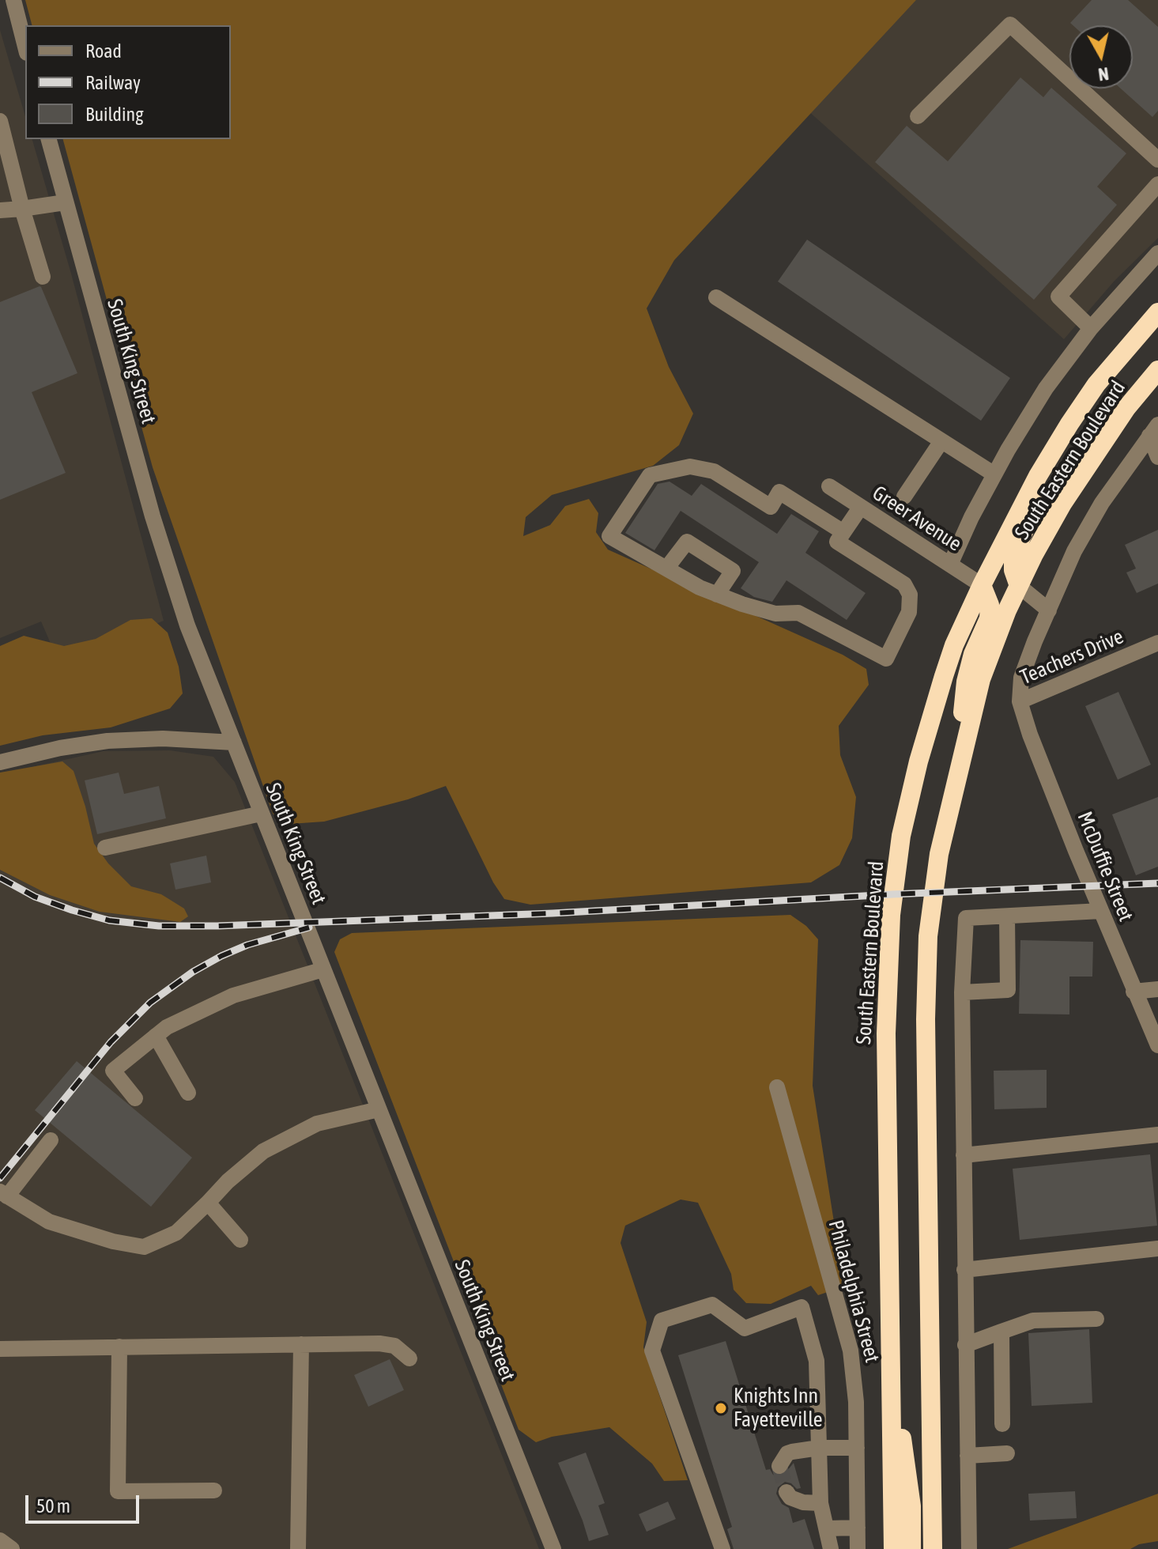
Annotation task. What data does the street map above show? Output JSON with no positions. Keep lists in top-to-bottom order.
{
  "streets": {
    "highway": ["South Eastern Boulevard"],
    "street": [
      "South King Street",
      "Greer Avenue",
      "Teachers Drive",
      "McDuffie Street",
      "Philadelphia Street"
    ]
  },
  "crossings": [
    ["South Eastern Boulevard", "Greer Avenue"],
    ["Teachers Drive", "McDuffie Street"]
  ],
  "places": ["Knights Inn Fayetteville"],
  "legend": ["Road", "Railway", "Building"],
  "scale_bar": "50 m",
  "north": "bottom"
}
